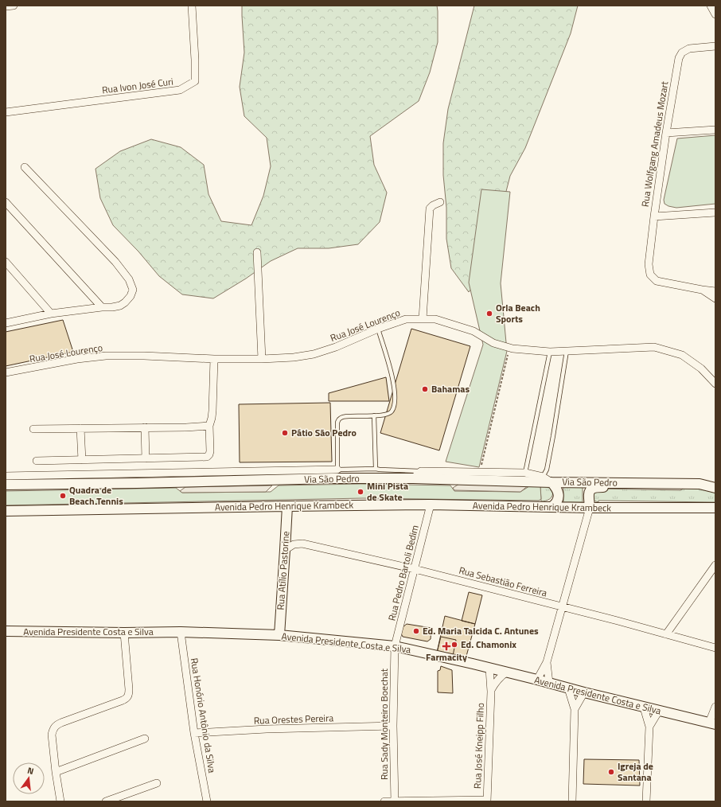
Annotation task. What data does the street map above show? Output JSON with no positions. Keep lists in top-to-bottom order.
{
  "streets": {
    "main road": [
      "Via São Pedro",
      "Avenida Pedro Henrique Krambeck",
      "Rua Atílio Pastorine",
      "Avenida Presidente Costa e Silva"
    ],
    "street": [
      "Rua Ivon José Curi",
      "Rua Wolfgang Amadeus Mozart",
      "Rua José Lourenço",
      "Rua Pedro Bartoli Bedim",
      "Rua Sebastião Ferreira",
      "Rua Honório Antônio da Silva",
      "Rua Orestes Pereira",
      "Rua Sady Monteiro Boechat",
      "Rua José Kneipp Filho"
    ]
  },
  "crossings": [
    ["Avenida Pedro Henrique Krambeck", "Rua Atílio Pastorine"],
    ["Avenida Pedro Henrique Krambeck", "Rua Pedro Bartoli Bedim"],
    ["Rua Atílio Pastorine", "Rua Sebastião Ferreira"],
    ["Rua Atílio Pastorine", "Avenida Presidente Costa e Silva"],
    ["Rua Pedro Bartoli Bedim", "Rua Sebastião Ferreira"],
    ["Rua Pedro Bartoli Bedim", "Avenida Presidente Costa e Silva"],
    ["Rua Pedro Bartoli Bedim", "Rua Sady Monteiro Boechat"],
    ["Avenida Presidente Costa e Silva", "Rua Honório Antônio da Silva"],
    ["Avenida Presidente Costa e Silva", "Rua Sady Monteiro Boechat"],
    ["Avenida Presidente Costa e Silva", "Rua José Kneipp Filho"],
    ["Rua Honório Antônio da Silva", "Rua Orestes Pereira"],
    ["Rua Orestes Pereira", "Rua Sady Monteiro Boechat"]
  ],
  "places": {
    "other": [
      "Orla Beach Sports",
      "Bahamas",
      "Pátio São Pedro",
      "Mini Pista de Skate",
      "Quadra de Beach Tennis",
      "Ed. Maria Talcida C. Antunes",
      "Ed. Chamonix",
      "Igreja de Santana"
    ],
    "health": ["Farmacity"]
  },
  "north": "top"
}
